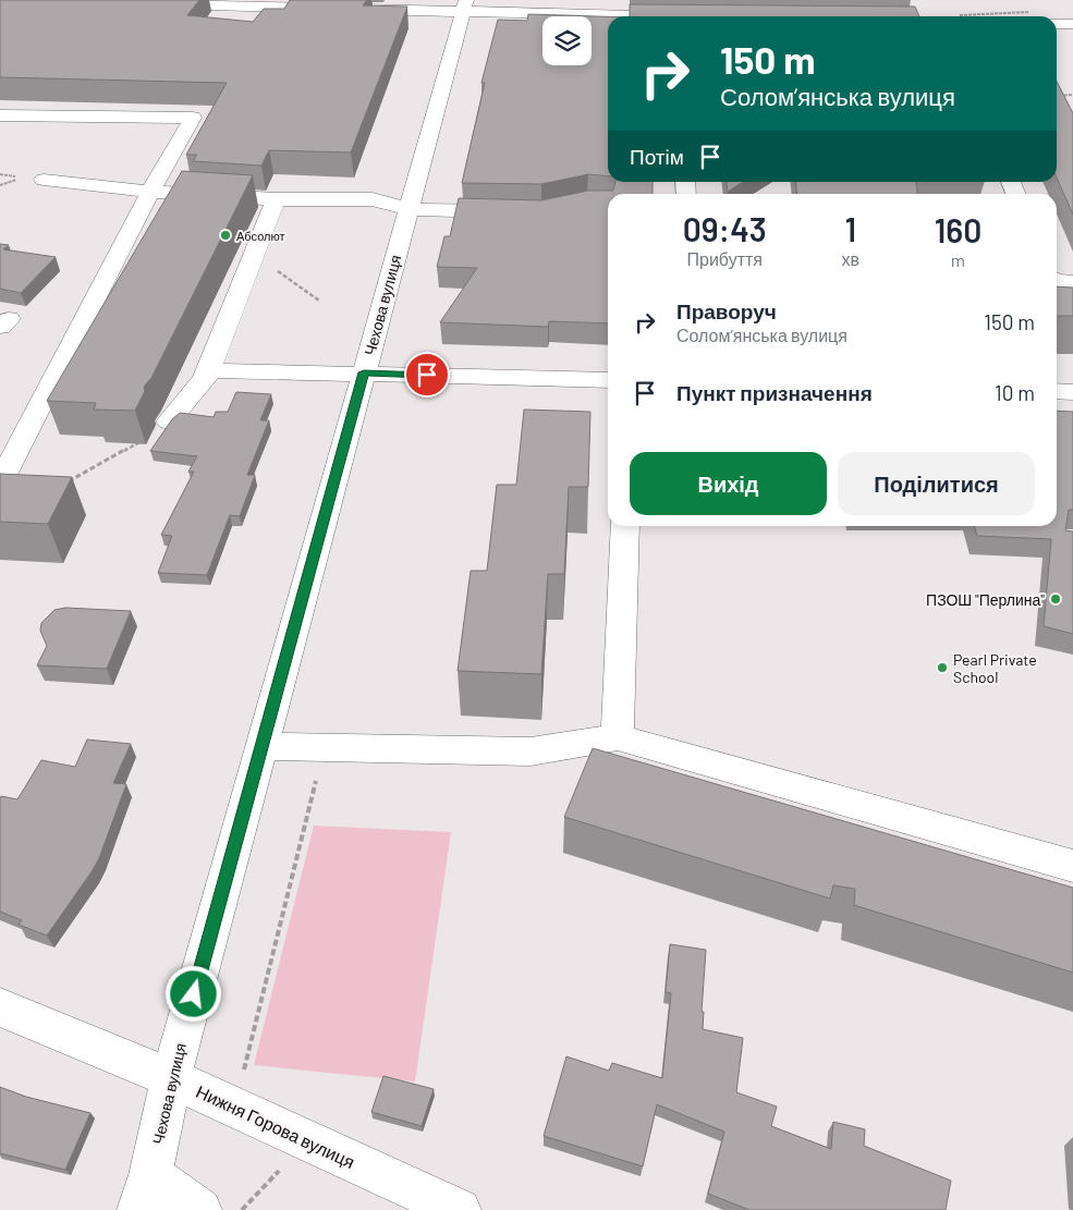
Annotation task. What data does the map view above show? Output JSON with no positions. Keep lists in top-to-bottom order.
{
  "streets": {
    "street": ["Чехова вулиця", "Нижня Горова вулиця"]
  },
  "crossings": [
    ["Чехова вулиця", "Нижня Горова вулиця"]
  ],
  "places": ["Абсолют", "ПЗОШ \"Перлина\"", "Pearl Private School"],
  "page": {
    "turn": ["150 m", "Соломʼянська вулиця"],
    "then": "Потім",
    "eta": [
      "09:43",
      "Прибуття",
      "1",
      "хв",
      "160",
      "m"
    ],
    "list": [
      {
        "name": "Праворуч",
        "note": "Соломʼянська вулиця",
        "value": "150 m"
      },
      {
        "name": "Пункт призначення",
        "value": "10 m"
      }
    ],
    "buttons": ["Вихід", "Поділитися"]
  }
}
